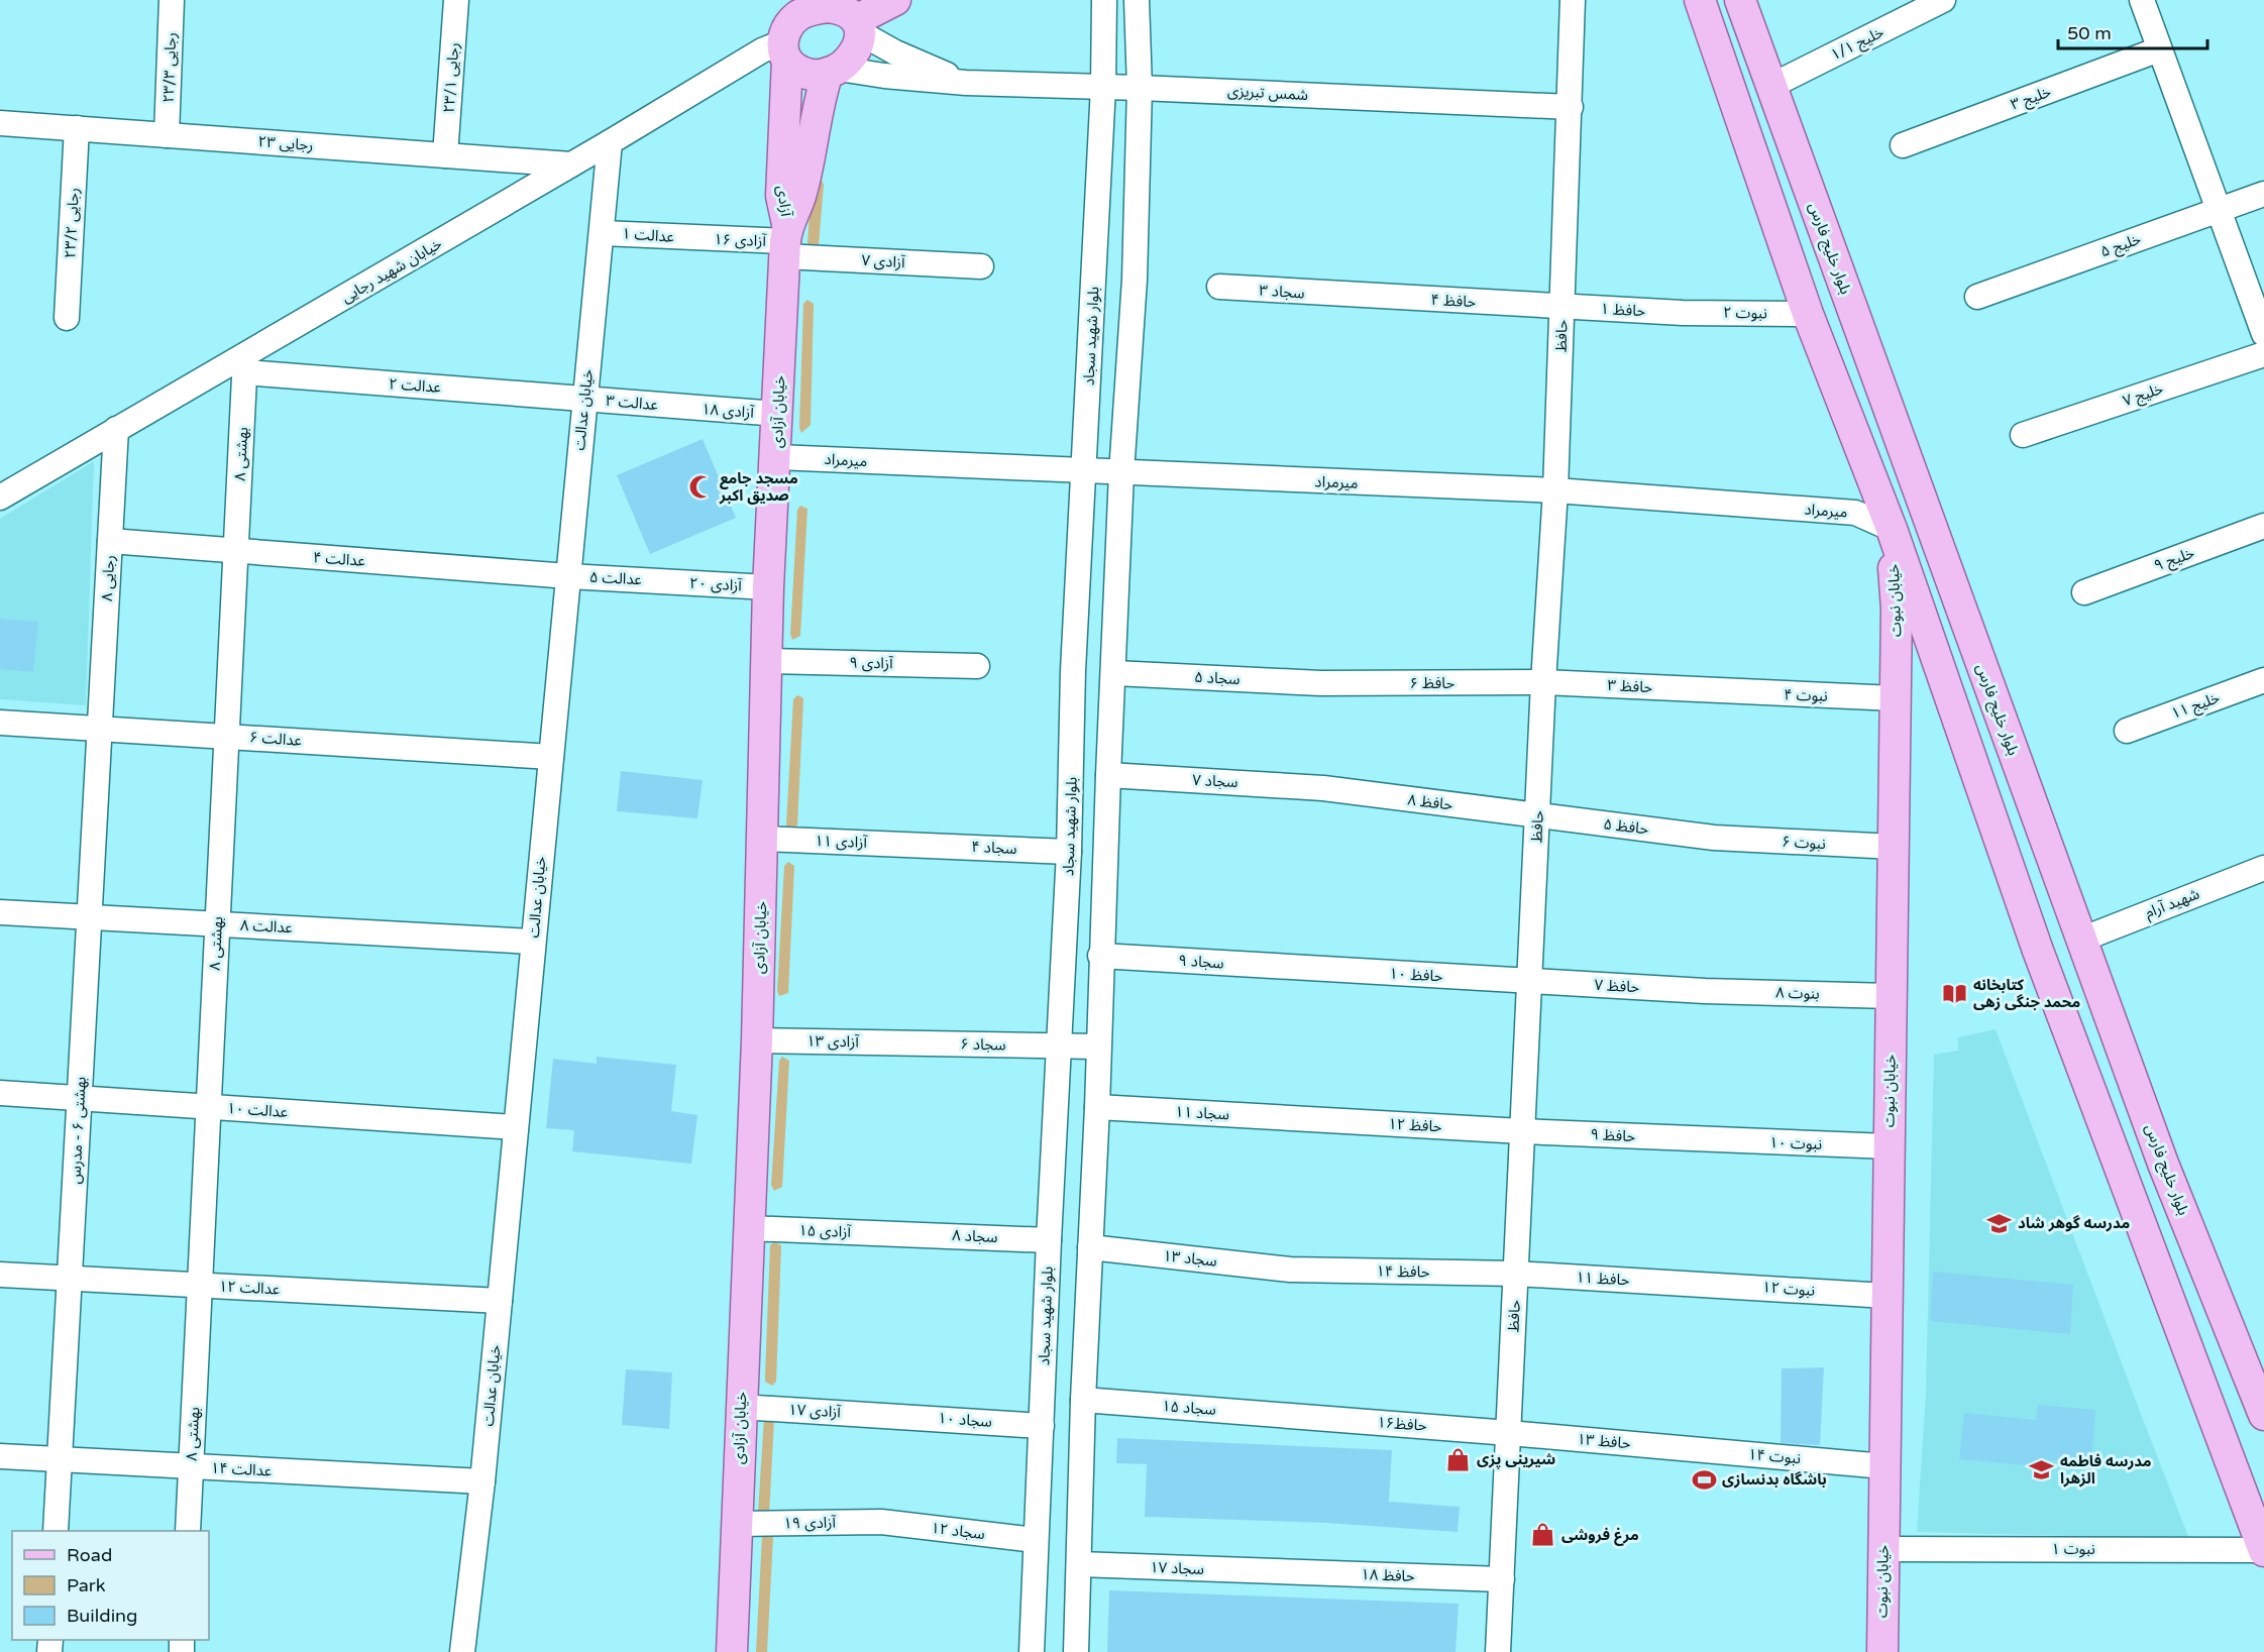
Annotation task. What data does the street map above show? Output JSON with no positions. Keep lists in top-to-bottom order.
{
  "streets": {
    "main road": [
      "آزادی",
      "بلوار خلیج فارس",
      "خیابان آزادی",
      "خیابان نبوت"
    ],
    "street": [
      "خلیج ۱/۱",
      "رجایی ۲۳/۳",
      "رجایی ۲۳/۱",
      "شمس تبریزی",
      "خلیج ۳",
      "رجایی ۲۳",
      "رجایی ۲۳/۲",
      "عدالت ۱",
      "آزادی ۱۶",
      "خلیج ۵",
      "آزادی ۷",
      "خیابان شهید رجایی",
      "سجاد ۳",
      "حافظ ۴",
      "حافظ ۱",
      "نبوت ۲",
      "بلوار شهید سجاد",
      "حافظ",
      "عدالت ۲",
      "خلیج ۷",
      "عدالت ۳",
      "خیابان عدالت",
      "آزادی ۱۸",
      "بهشتی ۸",
      "میرمراد",
      "عدالت ۴",
      "خلیج ۹",
      "رجایی ۸",
      "عدالت ۵",
      "آزادی ۲۰",
      "آزادی ۹",
      "سجاد ۵",
      "حافظ ۶",
      "حافظ ۳",
      "نبوت ۴",
      "خلیج ۱۱",
      "عدالت ۶",
      "سجاد ۷",
      "حافظ ۸",
      "حافظ ۵",
      "آزادی ۱۱",
      "نبوت ۶",
      "سجاد ۴",
      "شهید آرام",
      "عدالت ۸",
      "سجاد ۹",
      "حافظ ۱۰",
      "حافظ ۷",
      "بنوت ۸",
      "آزادی ۱۳",
      "سجاد ۶",
      "عدالت ۱۰",
      "سجاد ۱۱",
      "حافظ ۱۲",
      "بهشتی ۶ - مدرس",
      "حافظ ۹",
      "نبوت ۱۰",
      "آزادی ۱۵",
      "سجاد ۸",
      "سجاد ۱۳",
      "حافظ ۱۴",
      "حافظ ۱۱",
      "عدالت ۱۲",
      "نبوت ۱۲",
      "سجاد ۱۵",
      "آزادی ۱۷",
      "سجاد ۱۰",
      "حافظ۱۶",
      "حافظ ۱۳",
      "نبوت ۱۴",
      "عدالت ۱۴",
      "آزادی ۱۹",
      "سجاد ۱۲",
      "نبوت ۱",
      "سجاد ۱۷",
      "حافظ ۱۸"
    ]
  },
  "crossings": [
    ["خلیج ۱/۱", "بلوار خلیج فارس"],
    ["رجایی ۲۳/۳", "رجایی ۲۳"],
    ["رجایی ۲۳/۱", "رجایی ۲۳"],
    ["شمس تبریزی", "آزادی"],
    ["شمس تبریزی", "خیابان شهید رجایی"],
    ["شمس تبریزی", "بلوار شهید سجاد"],
    ["شمس تبریزی", "حافظ"],
    ["رجایی ۲۳", "رجایی ۲۳/۲"],
    ["رجایی ۲۳", "خیابان شهید رجایی"],
    ["آزادی", "آزادی ۱۶"],
    ["آزادی", "آزادی ۷"],
    ["آزادی", "خیابان شهید رجایی"],
    ["آزادی", "خیابان آزادی"],
    ["عدالت ۱", "آزادی ۱۶"],
    ["عدالت ۱", "خیابان عدالت"],
    ["آزادی ۱۶", "آزادی ۷"],
    ["آزادی ۱۶", "خیابان آزادی"],
    ["بلوار خلیج فارس", "شهید آرام"],
    ["آزادی ۷", "خیابان آزادی"],
    ["خیابان شهید رجایی", "عدالت ۲"],
    ["خیابان شهید رجایی", "خیابان عدالت"],
    ["خیابان شهید رجایی", "بهشتی ۸"],
    ["خیابان شهید رجایی", "رجایی ۸"],
    ["سجاد ۳", "حافظ ۴"],
    ["حافظ ۴", "حافظ ۱"],
    ["حافظ ۴", "حافظ"],
    ["حافظ ۱", "نبوت ۲"],
    ["حافظ ۱", "حافظ"],
    ["بلوار شهید سجاد", "میرمراد"],
    ["بلوار شهید سجاد", "سجاد ۴"],
    ["بلوار شهید سجاد", "سجاد ۶"],
    ["بلوار شهید سجاد", "سجاد ۸"],
    ["بلوار شهید سجاد", "سجاد ۱۰"],
    ["بلوار شهید سجاد", "سجاد ۱۲"],
    ["حافظ", "میرمراد"],
    ["حافظ", "حافظ ۶"],
    ["حافظ", "حافظ ۳"],
    ["حافظ", "حافظ ۸"],
    ["حافظ", "حافظ ۵"],
    ["حافظ", "حافظ ۱۰"],
    ["حافظ", "حافظ ۷"],
    ["حافظ", "حافظ ۱۲"],
    ["حافظ", "حافظ ۹"],
    ["حافظ", "حافظ ۱۴"],
    ["حافظ", "حافظ ۱۱"],
    ["حافظ", "حافظ۱۶"],
    ["حافظ", "حافظ ۱۳"],
    ["حافظ", "حافظ ۱۸"],
    ["عدالت ۲", "عدالت ۳"],
    ["عدالت ۲", "خیابان عدالت"],
    ["عدالت ۲", "بهشتی ۸"],
    ["عدالت ۳", "خیابان عدالت"],
    ["عدالت ۳", "آزادی ۱۸"],
    ["خیابان عدالت", "عدالت ۴"],
    ["خیابان عدالت", "عدالت ۵"],
    ["خیابان عدالت", "عدالت ۶"],
    ["خیابان عدالت", "عدالت ۸"],
    ["خیابان عدالت", "عدالت ۱۰"],
    ["خیابان عدالت", "عدالت ۱۲"],
    ["خیابان عدالت", "عدالت ۱۴"],
    ["آزادی ۱۸", "خیابان آزادی"],
    ["خیابان آزادی", "میرمراد"],
    ["خیابان آزادی", "آزادی ۲۰"],
    ["خیابان آزادی", "آزادی ۹"],
    ["خیابان آزادی", "آزادی ۱۱"],
    ["خیابان آزادی", "آزادی ۱۳"],
    ["خیابان آزادی", "آزادی ۱۵"],
    ["خیابان آزادی", "آزادی ۱۷"],
    ["خیابان آزادی", "آزادی ۱۹"],
    ["بهشتی ۸", "عدالت ۴"],
    ["بهشتی ۸", "عدالت ۶"],
    ["بهشتی ۸", "عدالت ۸"],
    ["بهشتی ۸", "عدالت ۱۰"],
    ["بهشتی ۸", "عدالت ۱۲"],
    ["بهشتی ۸", "عدالت ۱۴"],
    ["میرمراد", "خیابان نبوت"],
    ["عدالت ۴", "رجایی ۸"],
    ["عدالت ۴", "عدالت ۵"],
    ["رجایی ۸", "عدالت ۶"],
    ["رجایی ۸", "بهشتی ۶ - مدرس"],
    ["عدالت ۵", "آزادی ۲۰"],
    ["خیابان نبوت", "نبوت ۴"],
    ["خیابان نبوت", "نبوت ۶"],
    ["خیابان نبوت", "بنوت ۸"],
    ["خیابان نبوت", "نبوت ۱۰"],
    ["خیابان نبوت", "نبوت ۱۲"],
    ["خیابان نبوت", "نبوت ۱۴"],
    ["خیابان نبوت", "نبوت ۱"],
    ["سجاد ۵", "حافظ ۶"],
    ["حافظ ۶", "حافظ ۳"],
    ["حافظ ۳", "نبوت ۴"],
    ["عدالت ۶", "بهشتی ۶ - مدرس"],
    ["سجاد ۷", "حافظ ۸"],
    ["حافظ ۸", "حافظ ۵"],
    ["حافظ ۵", "نبوت ۶"],
    ["آزادی ۱۱", "سجاد ۴"],
    ["عدالت ۸", "بهشتی ۶ - مدرس"],
    ["سجاد ۹", "حافظ ۱۰"],
    ["حافظ ۱۰", "حافظ ۷"],
    ["حافظ ۷", "بنوت ۸"],
    ["آزادی ۱۳", "سجاد ۶"],
    ["عدالت ۱۰", "بهشتی ۶ - مدرس"],
    ["سجاد ۱۱", "حافظ ۱۲"],
    ["حافظ ۱۲", "حافظ ۹"],
    ["بهشتی ۶ - مدرس", "عدالت ۱۲"],
    ["بهشتی ۶ - مدرس", "عدالت ۱۴"],
    ["حافظ ۹", "نبوت ۱۰"],
    ["آزادی ۱۵", "سجاد ۸"],
    ["سجاد ۱۳", "حافظ ۱۴"],
    ["حافظ ۱۴", "حافظ ۱۱"],
    ["حافظ ۱۱", "نبوت ۱۲"],
    ["سجاد ۱۵", "حافظ۱۶"],
    ["آزادی ۱۷", "سجاد ۱۰"],
    ["حافظ۱۶", "حافظ ۱۳"],
    ["حافظ ۱۳", "نبوت ۱۴"],
    ["آزادی ۱۹", "سجاد ۱۲"],
    ["سجاد ۱۷", "حافظ ۱۸"]
  ],
  "places": {
    "mosque": ["مسجد جامع صدیق اکبر"],
    "library": ["کتابخانه محمد جنگی زهی"],
    "school or university": ["مدرسه گوهر شاد", "مدرسه فاطمه الزهرا"],
    "shop": ["شیرینی پزی", "مرغ فروشی"],
    "sports": ["باشگاه بدنسازی"]
  },
  "legend": ["Road", "Park", "Building"],
  "scale_bar": "50 m"
}
